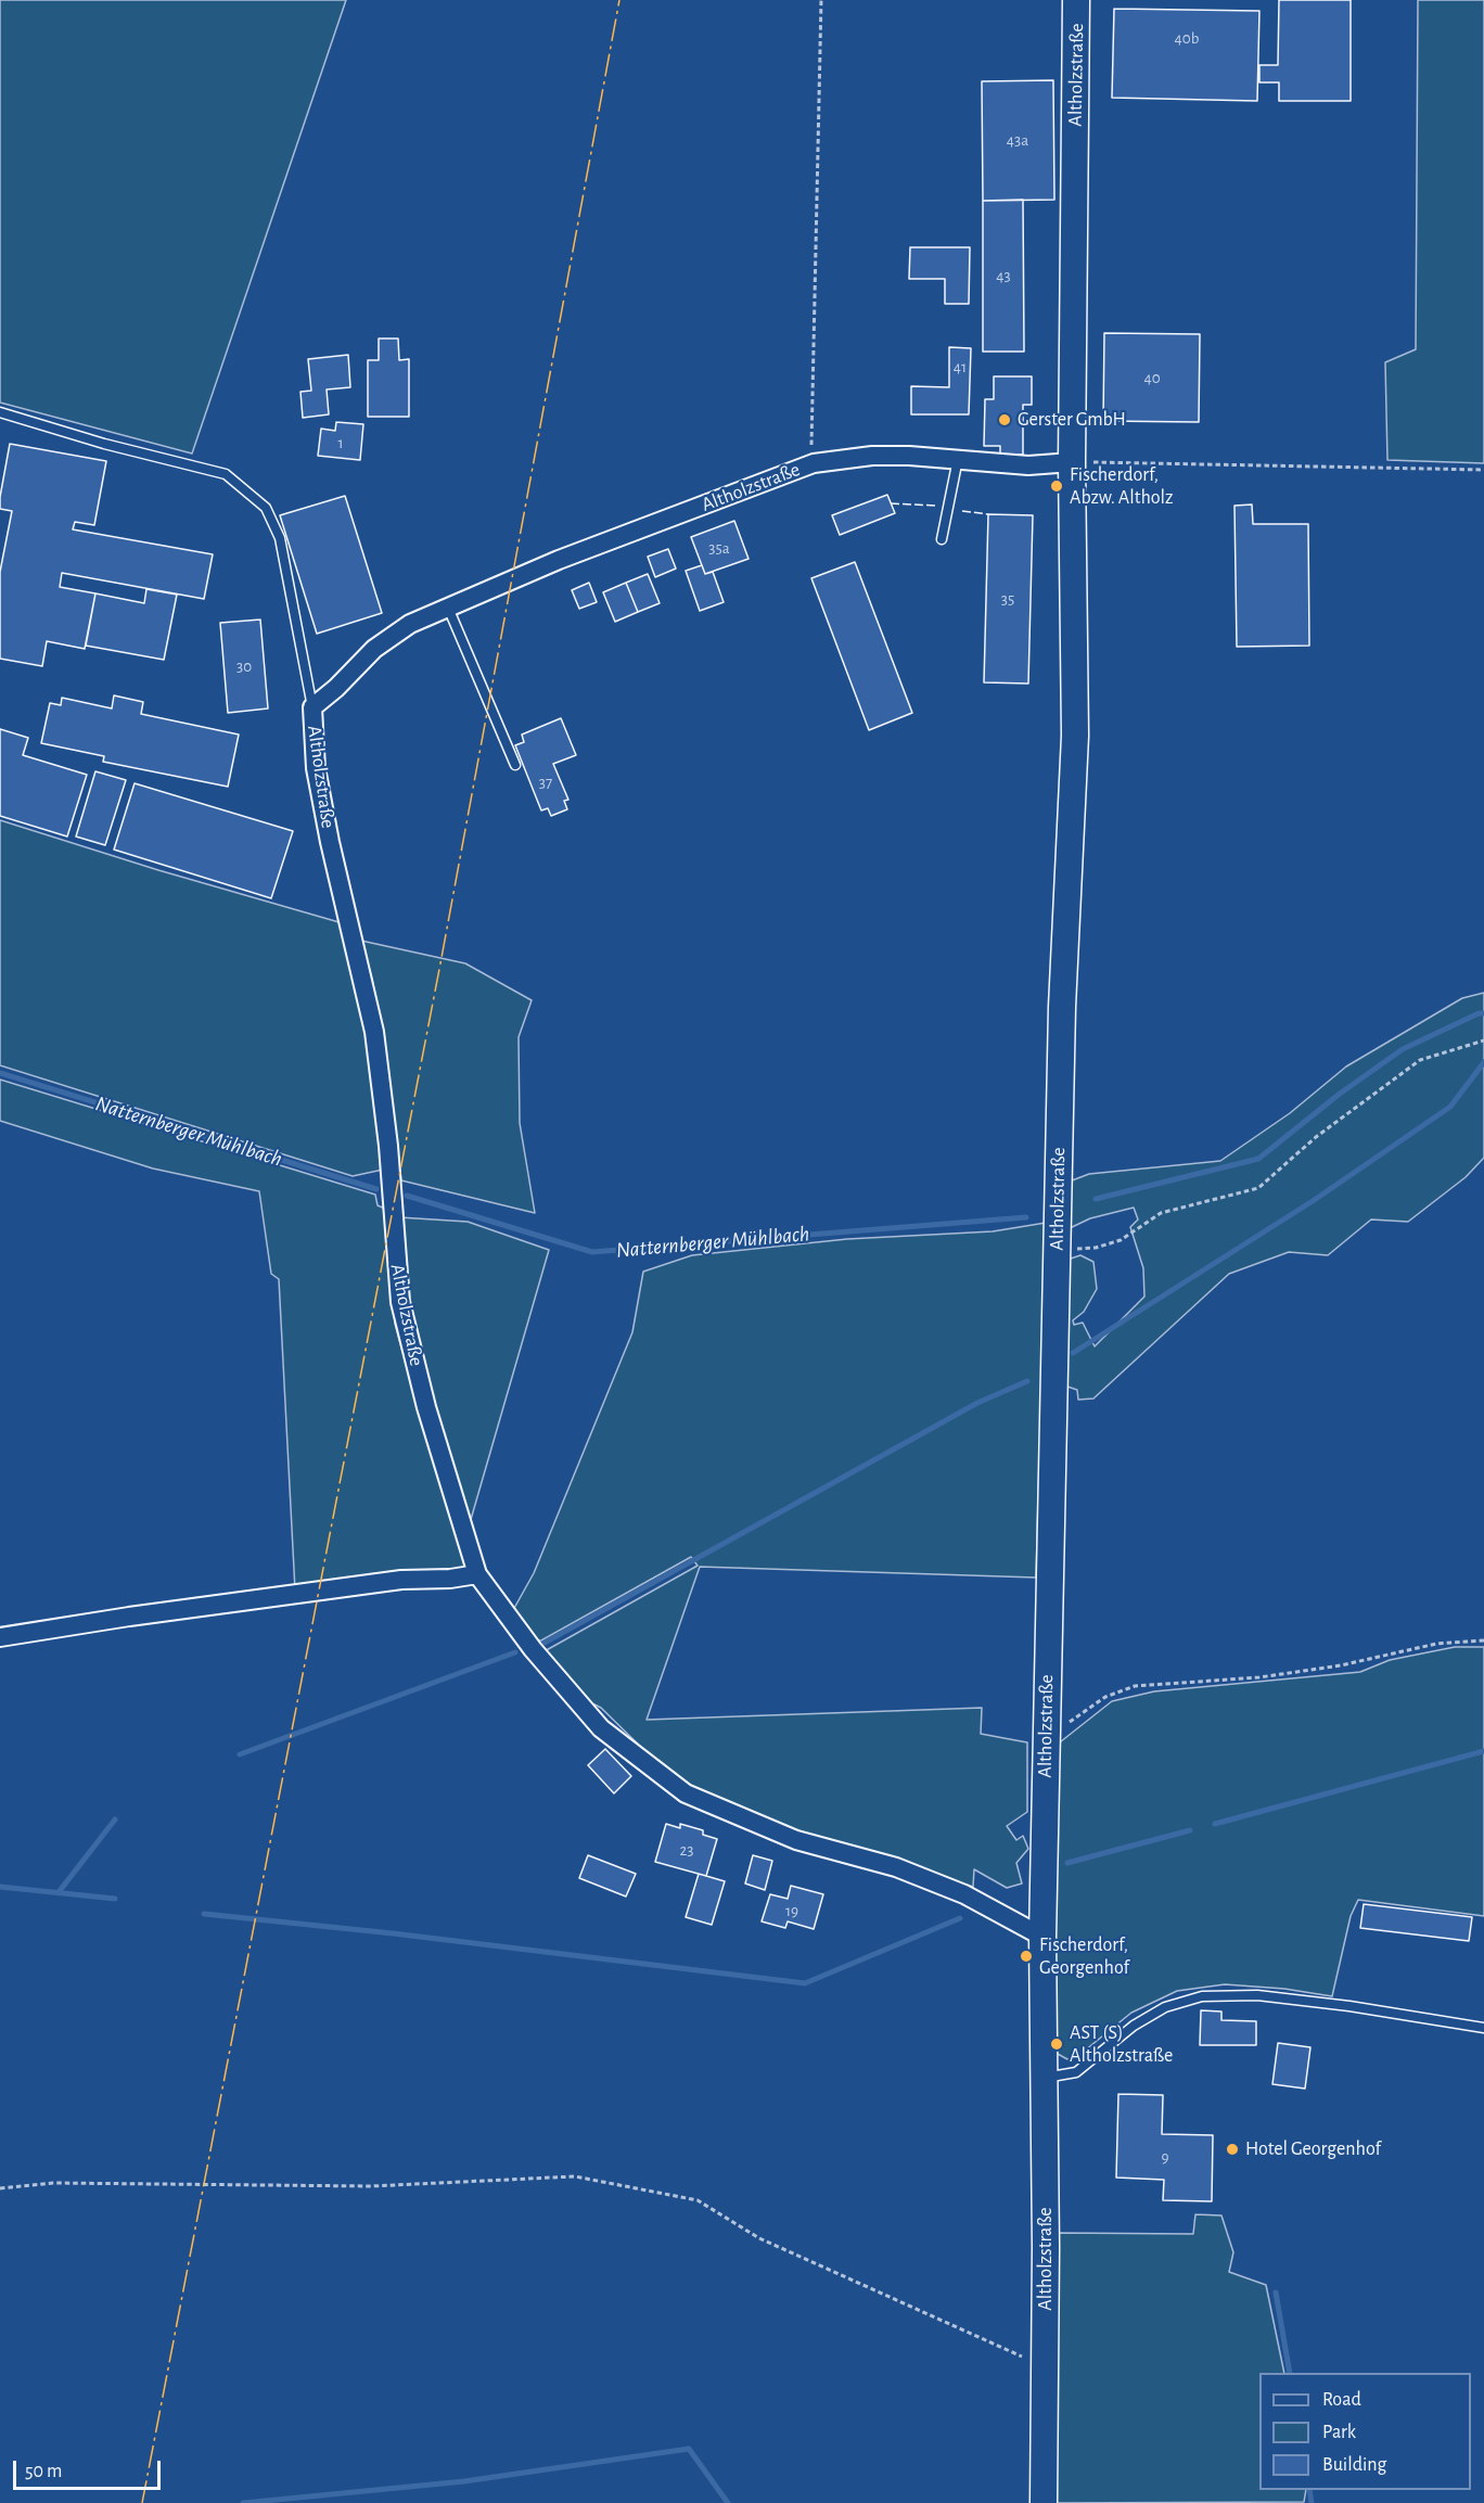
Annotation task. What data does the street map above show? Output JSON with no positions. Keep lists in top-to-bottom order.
{
  "streets": {
    "street": ["Altholzstraße"]
  },
  "water": ["Natternberger Mühlbach"],
  "places": [
    "Gerster GmbH",
    "Fischerdorf, Abzw. Altholz",
    "Fischerdorf, Georgenhof",
    "AST (S) Altholzstraße",
    "Hotel Georgenhof"
  ],
  "house_numbers": [
    "40b",
    "43a",
    "43",
    "41",
    "40",
    "1",
    "35a",
    "35",
    "30",
    "37",
    "23",
    "19",
    "9"
  ],
  "legend": ["Road", "Park", "Building"],
  "scale_bar": "50 m"
}
